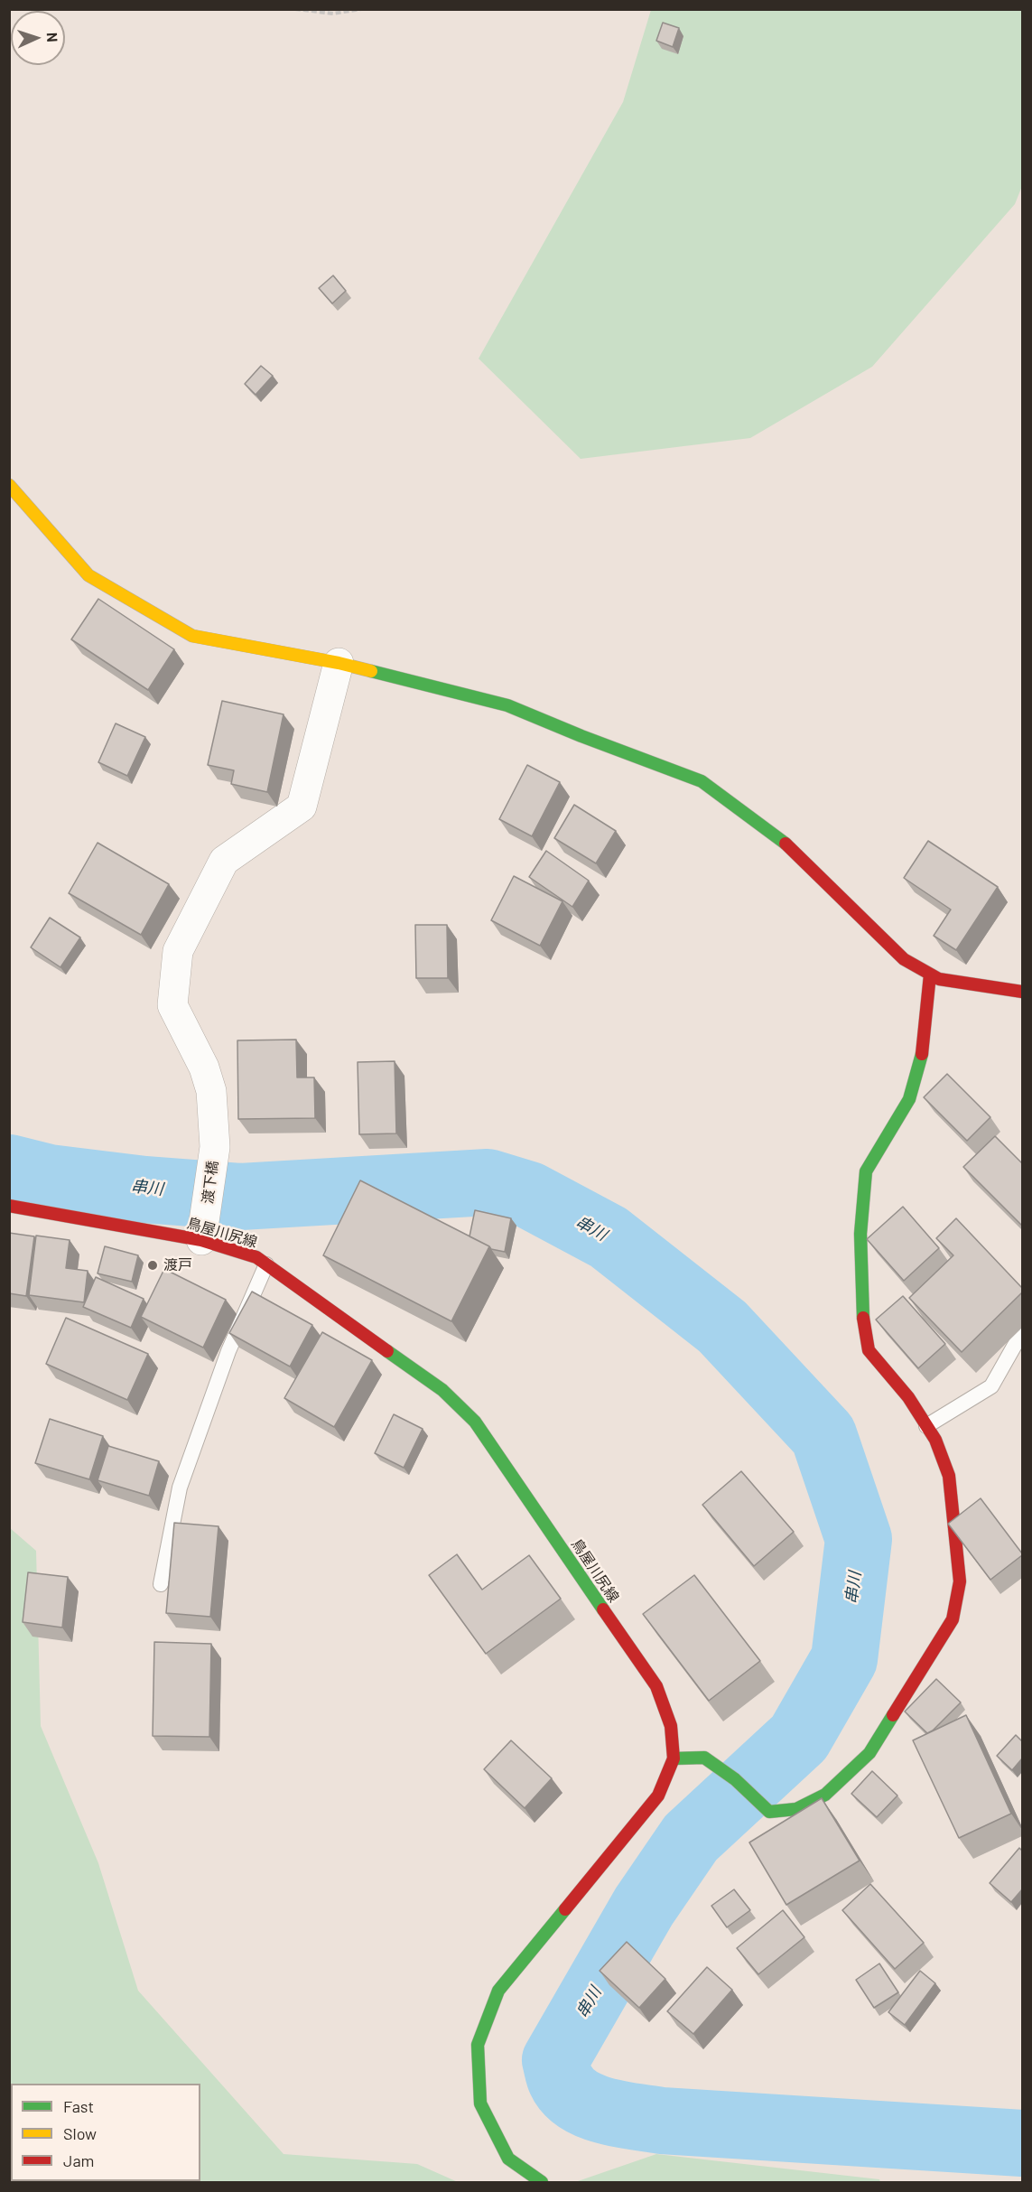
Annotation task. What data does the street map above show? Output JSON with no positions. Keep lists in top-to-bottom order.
{
  "streets": {
    "street": ["渡下橋", "鳥屋川尻線"]
  },
  "crossings": [
    ["渡下橋", "鳥屋川尻線"]
  ],
  "water": ["串川"],
  "places": ["渡戸"],
  "legend": ["Fast", "Slow", "Jam"],
  "north": "right"
}
